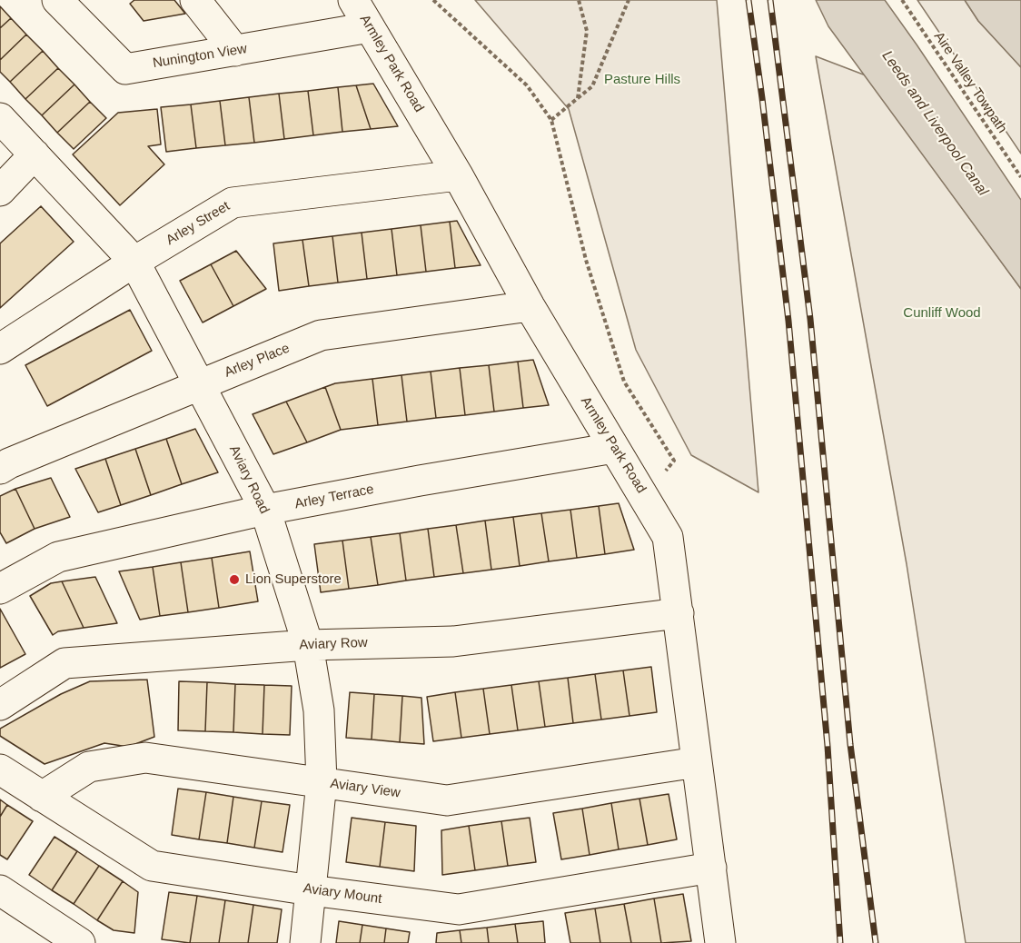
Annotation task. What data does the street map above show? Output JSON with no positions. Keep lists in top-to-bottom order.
{
  "streets": {
    "street": [
      "Nunington View",
      "Armley Park Road",
      "Arley Street",
      "Arley Place",
      "Aviary Road",
      "Arley Terrace",
      "Aviary Row",
      "Aviary View",
      "Aviary Mount"
    ],
    "path": ["Aire Valley Towpath"]
  },
  "crossings": [
    ["Nunington View", "Armley Park Road"],
    ["Armley Park Road", "Arley Street"],
    ["Armley Park Road", "Arley Place"],
    ["Armley Park Road", "Arley Terrace"],
    ["Armley Park Road", "Aviary Row"],
    ["Armley Park Road", "Aviary View"],
    ["Armley Park Road", "Aviary Mount"],
    ["Arley Street", "Aviary Road"],
    ["Arley Place", "Aviary Road"],
    ["Aviary Road", "Arley Terrace"],
    ["Aviary Road", "Aviary Row"],
    ["Aviary Road", "Aviary View"],
    ["Aviary Road", "Aviary Mount"],
    ["Aviary View", "Aviary Mount"]
  ],
  "water": ["Leeds and Liverpool Canal"],
  "parks": ["Pasture Hills", "Cunliff Wood"],
  "places": ["Lion Superstore"]
}
